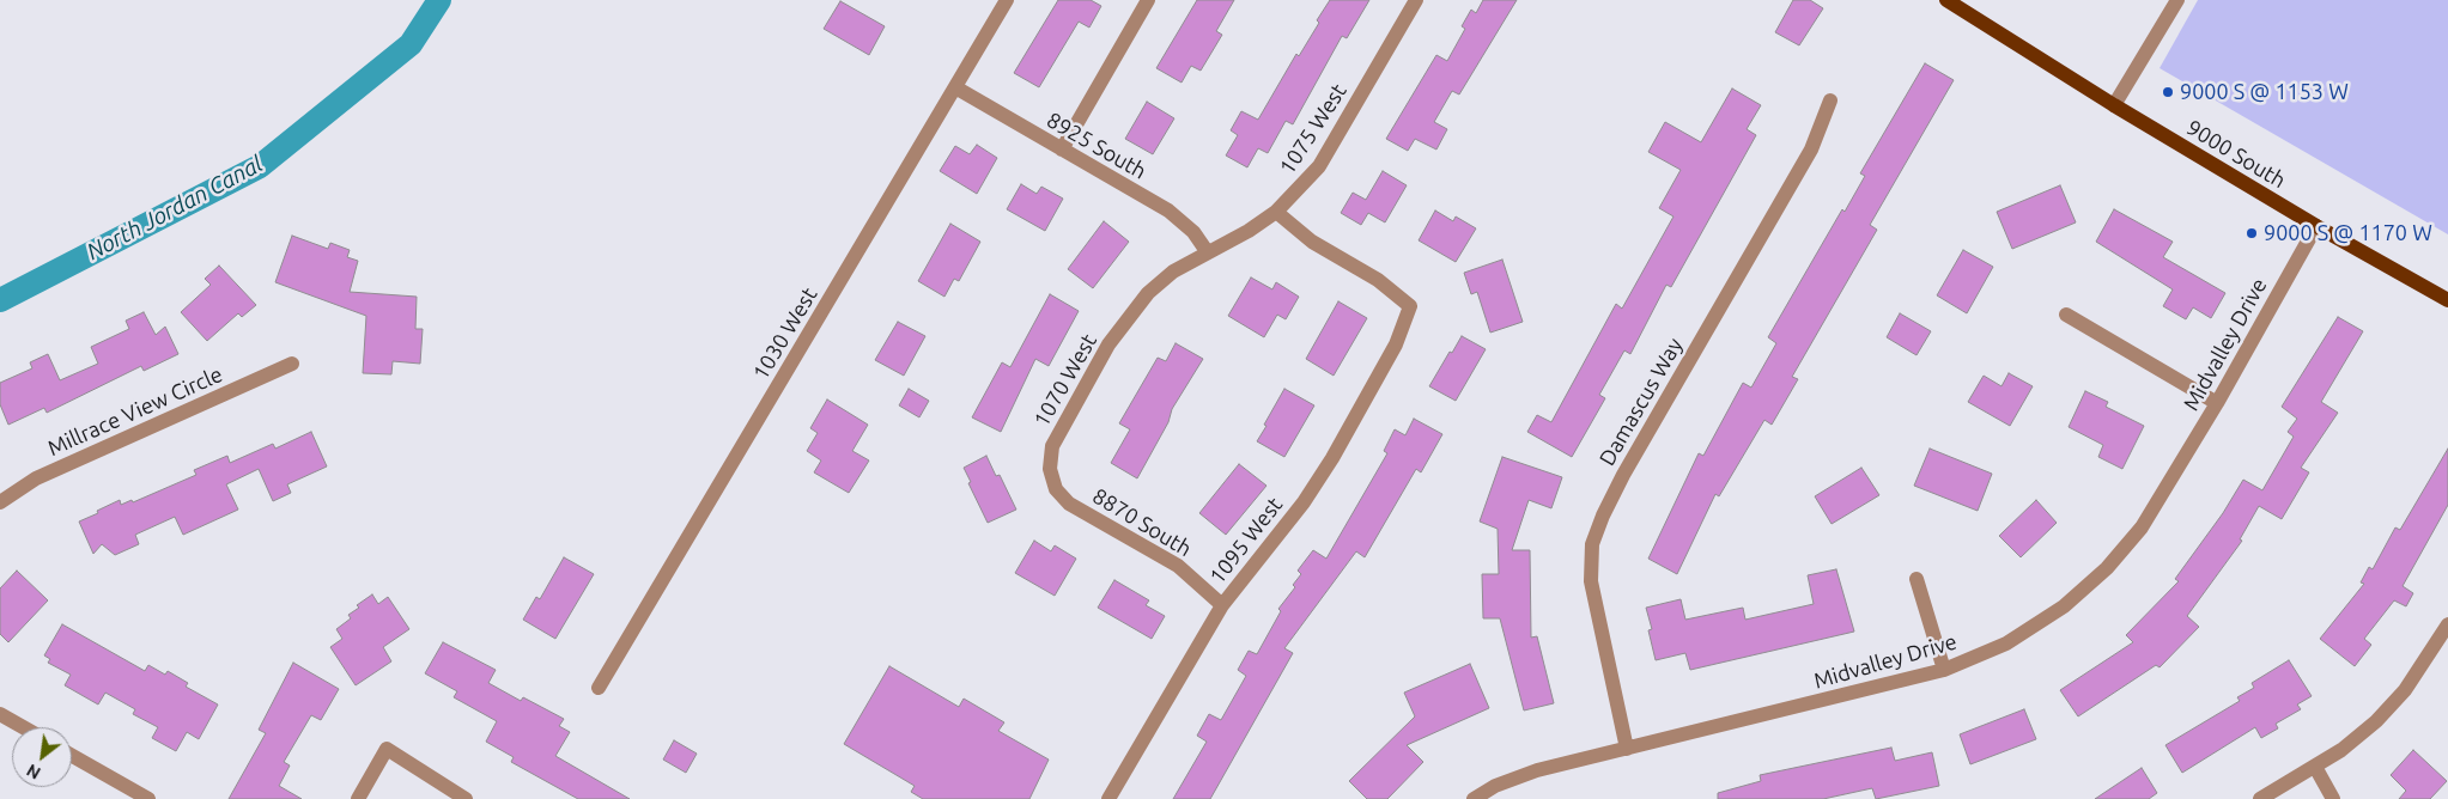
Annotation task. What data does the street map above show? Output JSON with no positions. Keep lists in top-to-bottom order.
{
  "streets": {
    "main road": ["9000 South"],
    "street": [
      "1075 West",
      "8925 South",
      "1030 West",
      "Midvalley Drive",
      "1070 West",
      "Damascus Way",
      "Millrace View Circle",
      "8870 South",
      "1095 West"
    ]
  },
  "crossings": [
    ["1075 West", "8925 South"],
    ["1075 West", "1070 West"],
    ["1075 West", "1095 West"],
    ["8925 South", "1030 West"],
    ["9000 South", "Midvalley Drive"],
    ["Midvalley Drive", "Damascus Way"],
    ["1070 West", "8870 South"],
    ["8870 South", "1095 West"]
  ],
  "water": ["North Jordan Canal"],
  "places": ["9000 S @ 1153 W", "9000 S @ 1170 W"],
  "north": "bottom left"
}
